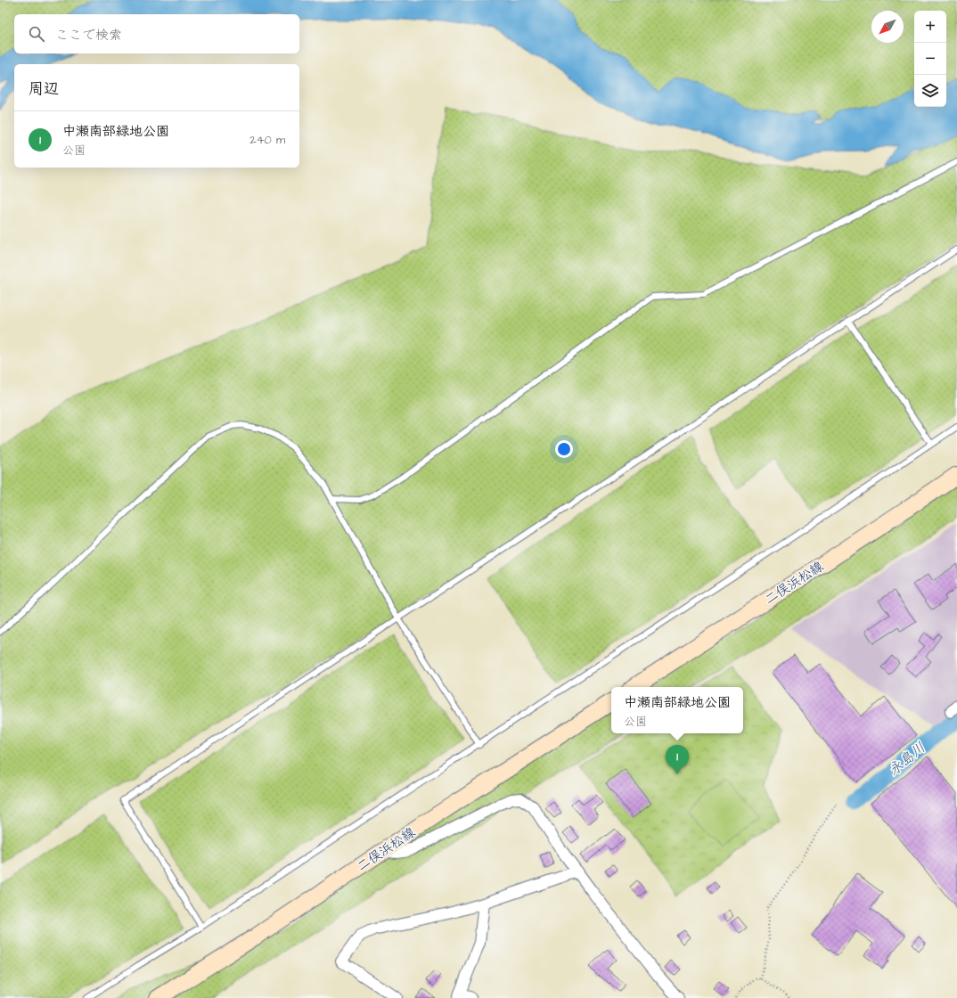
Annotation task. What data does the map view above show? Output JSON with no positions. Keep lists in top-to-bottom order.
{
  "streets": {
    "main road": ["二俣浜松線"]
  },
  "water": ["永島川"],
  "north": "bottom left",
  "page": {
    "map_buttons": ["+", "−"],
    "search": "ここで検索",
    "heading": "周辺",
    "list": [
      {
        "mark": "1",
        "name": "中瀬南部緑地公園",
        "note": "公園",
        "value": "240 m"
      }
    ],
    "popup": ["中瀬南部緑地公園", "公園"],
    "pins": "1"
  }
}
